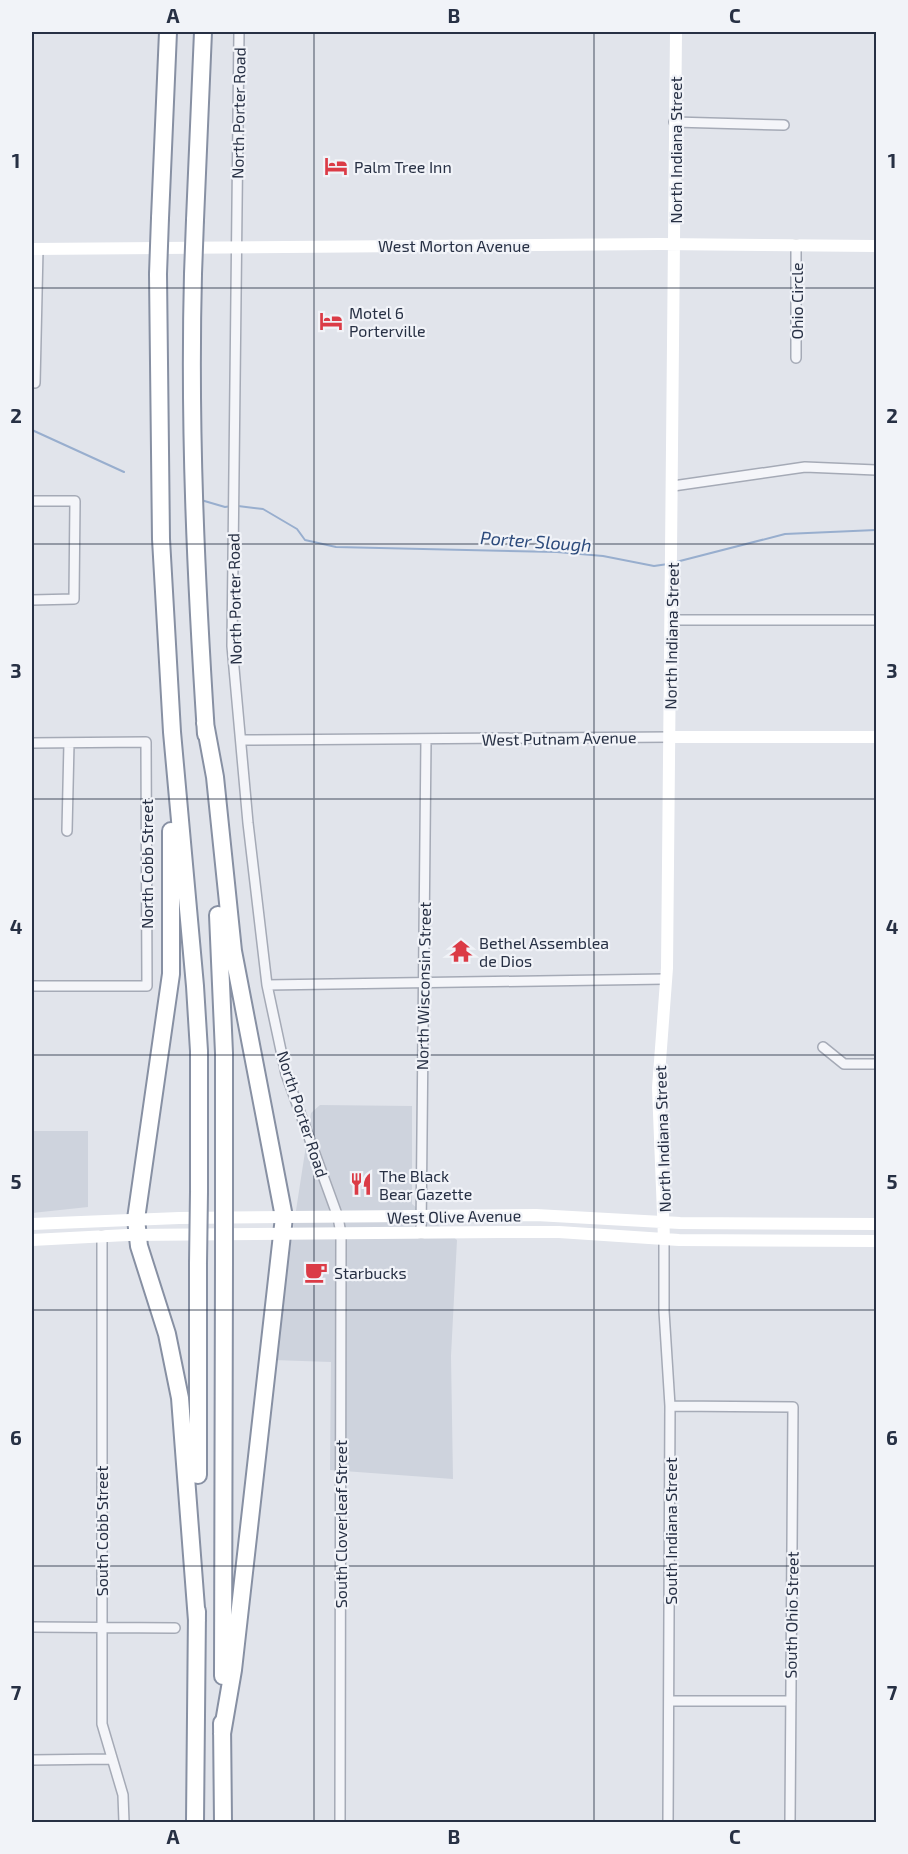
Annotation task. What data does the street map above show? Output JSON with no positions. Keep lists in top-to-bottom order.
{
  "streets": {
    "main road": [
      "North Indiana Street",
      "West Morton Avenue",
      "West Putnam Avenue",
      "West Olive Avenue"
    ],
    "street": [
      "North Porter Road",
      "Ohio Circle",
      "North Cobb Street",
      "North Wisconsin Street",
      "South Cloverleaf Street",
      "South Cobb Street",
      "South Indiana Street",
      "South Ohio Street"
    ]
  },
  "crossings": [
    ["North Porter Road", "West Morton Avenue"],
    ["North Porter Road", "West Putnam Avenue"],
    ["North Porter Road", "West Olive Avenue"],
    ["North Porter Road", "South Cloverleaf Street"],
    ["North Indiana Street", "West Morton Avenue"],
    ["North Indiana Street", "West Putnam Avenue"],
    ["North Indiana Street", "West Olive Avenue"],
    ["North Indiana Street", "South Indiana Street"],
    ["West Morton Avenue", "Ohio Circle"],
    ["West Putnam Avenue", "North Wisconsin Street"],
    ["North Wisconsin Street", "West Olive Avenue"],
    ["West Olive Avenue", "South Cloverleaf Street"],
    ["West Olive Avenue", "South Cobb Street"],
    ["West Olive Avenue", "South Indiana Street"],
    ["South Indiana Street", "South Ohio Street"]
  ],
  "water": ["Porter Slough"],
  "places": {
    "hotel": ["Palm Tree Inn", "Motel 6 Porterville"],
    "temple": ["Bethel Assemblea de Dios"],
    "restaurant": ["The Black Bear Gazette"],
    "cafe": ["Starbucks"]
  },
  "grid": {
    "columns": ["A", "B", "C"],
    "rows": [
      "1",
      "2",
      "3",
      "4",
      "5",
      "6",
      "7"
    ]
  }
}
